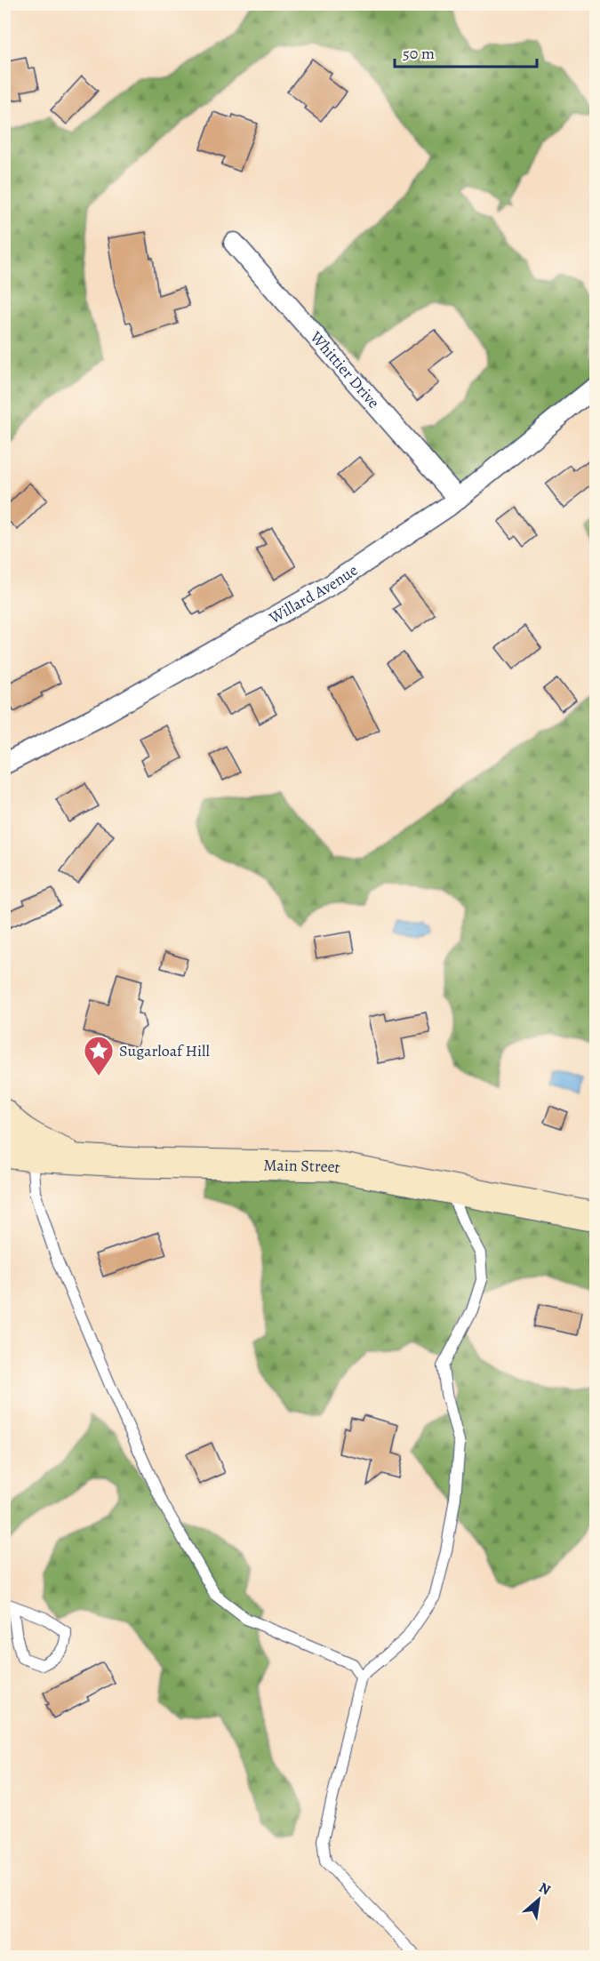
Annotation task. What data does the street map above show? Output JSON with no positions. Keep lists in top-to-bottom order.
{
  "streets": {
    "main road": ["Main Street"],
    "street": ["Whittier Drive", "Willard Avenue"]
  },
  "crossings": [
    ["Whittier Drive", "Willard Avenue"]
  ],
  "places": {
    "place": ["Sugarloaf Hill"]
  },
  "scale_bar": "50 m",
  "north": "top right"
}
